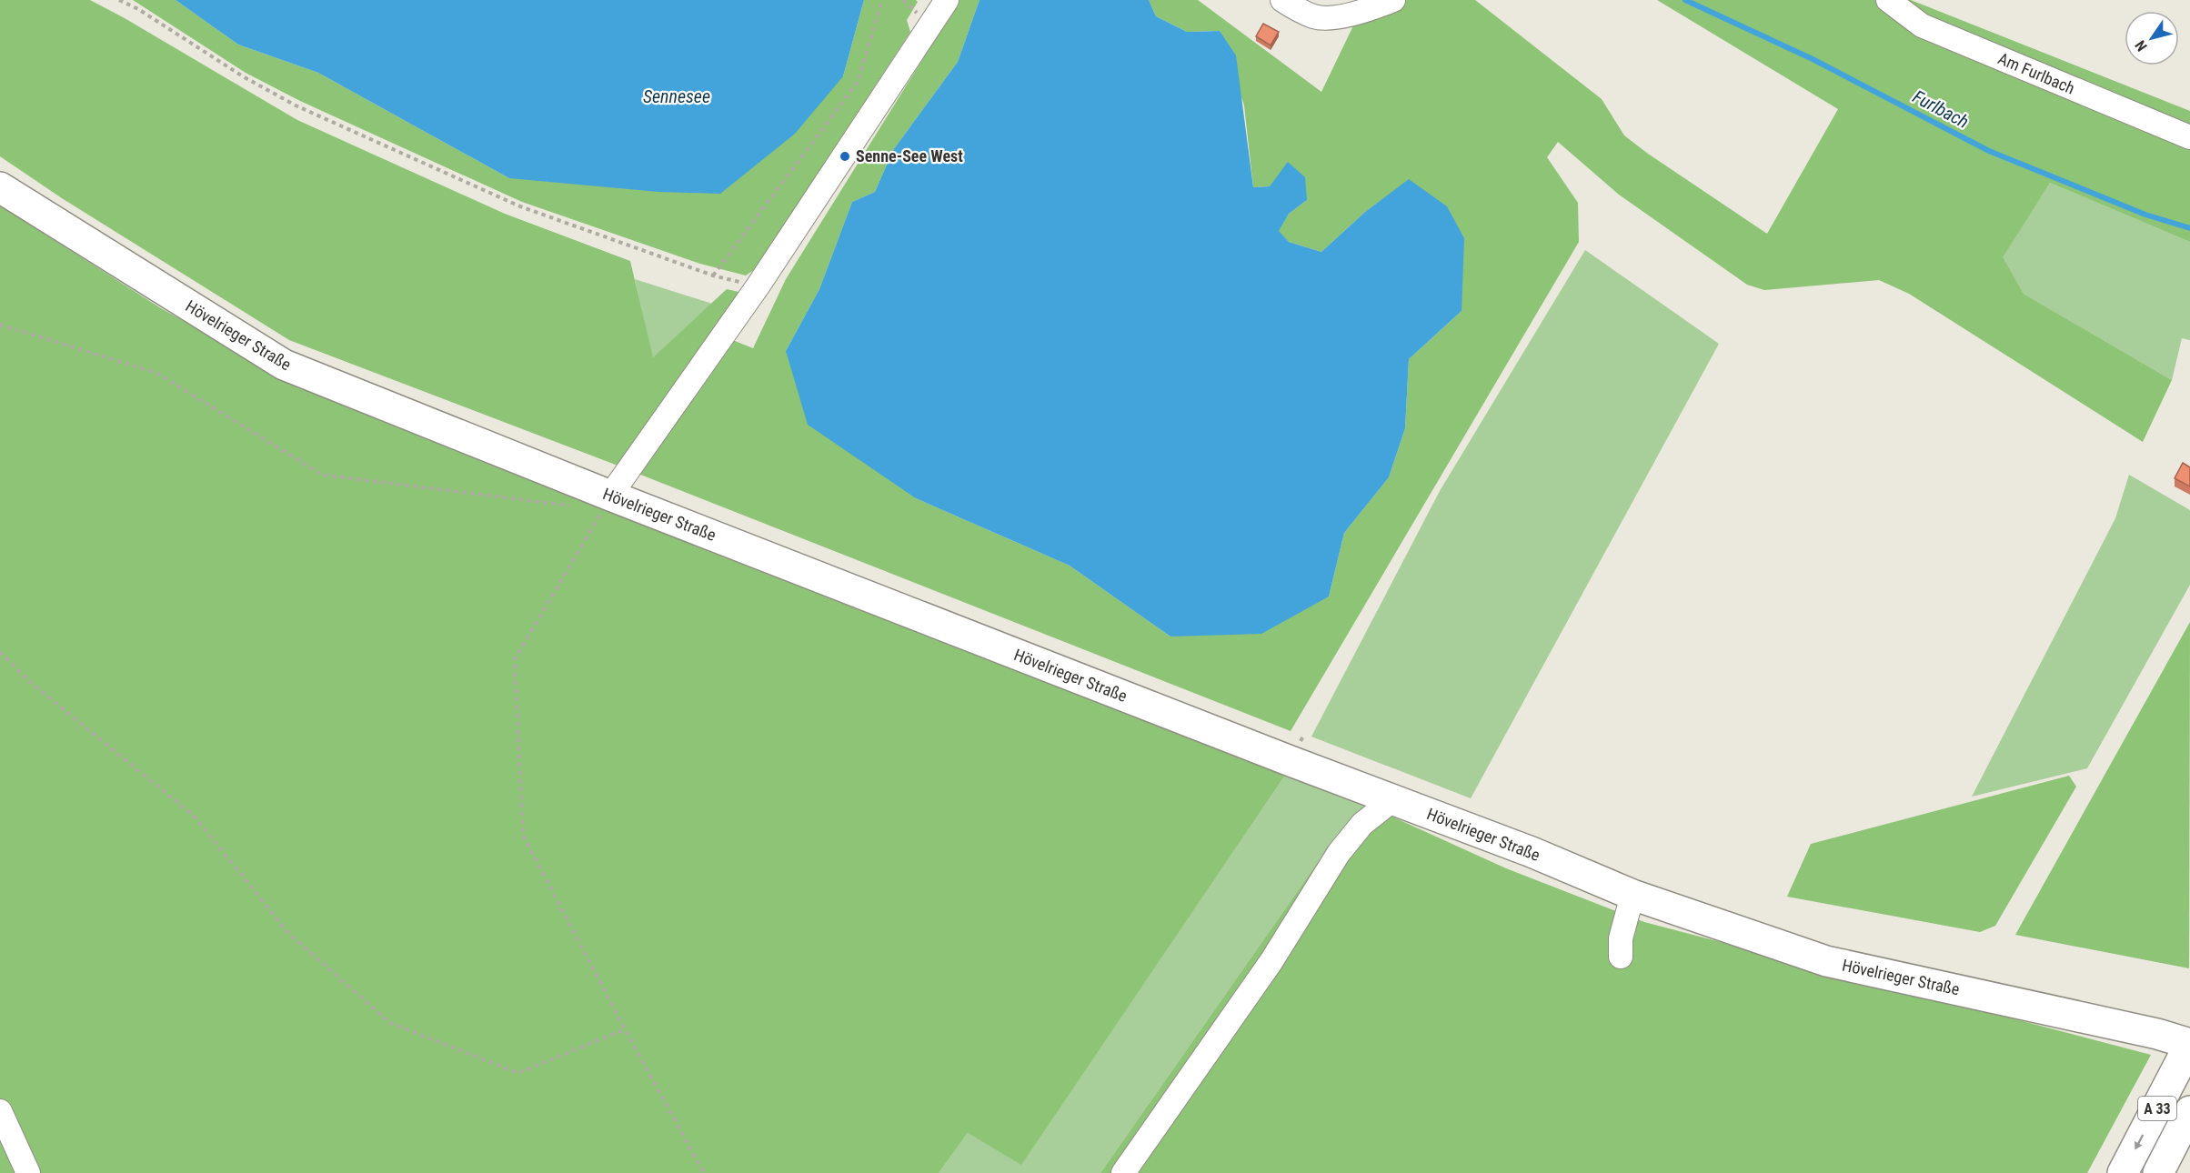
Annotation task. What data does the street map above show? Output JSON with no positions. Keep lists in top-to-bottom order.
{
  "streets": {
    "main road": ["Hövelrieger Straße", "A 33"],
    "street": ["Am Furlbach"]
  },
  "crossings": [
    ["Hövelrieger Straße", "A 33"]
  ],
  "water": ["Sennesee", "Furlbach"],
  "places": ["Senne-See West"],
  "north": "bottom left"
}
